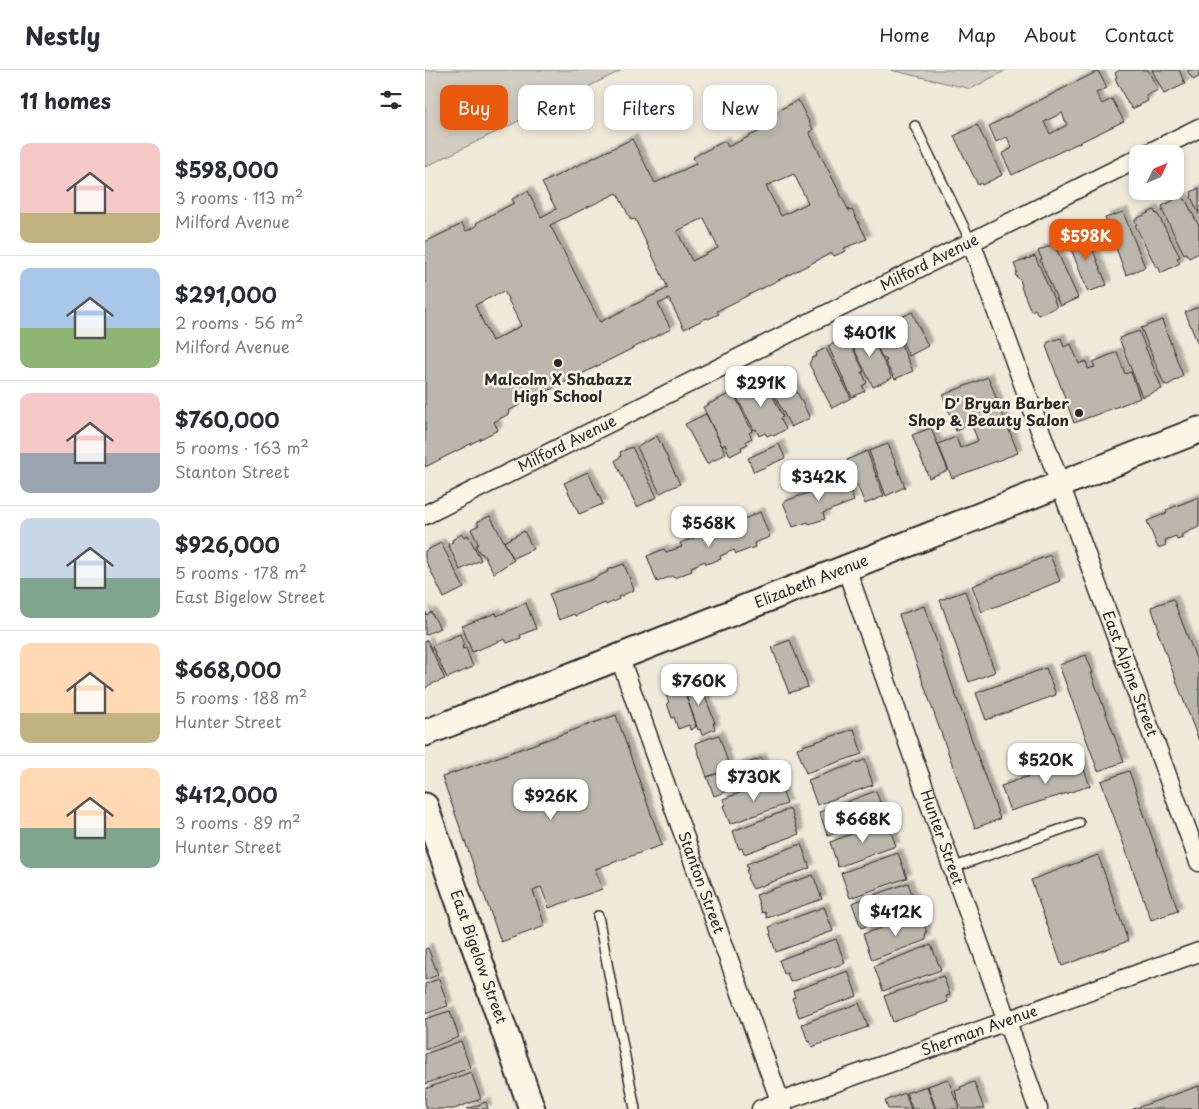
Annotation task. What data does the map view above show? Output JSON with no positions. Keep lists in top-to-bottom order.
{
  "streets": {
    "main road": ["Elizabeth Avenue", "East Bigelow Street"],
    "street": [
      "Milford Avenue",
      "East Alpine Street",
      "Hunter Street",
      "Stanton Street",
      "Sherman Avenue"
    ]
  },
  "crossings": [
    ["Milford Avenue", "East Alpine Street"],
    ["Elizabeth Avenue", "East Alpine Street"],
    ["Elizabeth Avenue", "Hunter Street"],
    ["Elizabeth Avenue", "Stanton Street"],
    ["Hunter Street", "Sherman Avenue"],
    ["Stanton Street", "Sherman Avenue"]
  ],
  "places": ["Malcolm X Shabazz High School", "D' Bryan Barber Shop & Beauty Salon"],
  "north": "top right",
  "page": {
    "header": "Nestly",
    "nav": [
      "Home",
      "Map",
      "About",
      "Contact"
    ],
    "heading": "11 homes",
    "chip": [
      "Buy",
      "Rent",
      "Filters",
      "New"
    ],
    "list": [
      {
        "name": "$598,000",
        "note": "3 rooms · 113 m² · Milford Avenue"
      },
      {
        "name": "$291,000",
        "note": "2 rooms · 56 m² · Milford Avenue"
      },
      {
        "name": "$760,000",
        "note": "5 rooms · 163 m² · Stanton Street"
      },
      {
        "name": "$926,000",
        "note": "5 rooms · 178 m² · East Bigelow Street"
      },
      {
        "name": "$668,000",
        "note": "5 rooms · 188 m² · Hunter Street"
      },
      {
        "name": "$412,000",
        "note": "3 rooms · 89 m² · Hunter Street"
      }
    ],
    "price": [
      "$598K",
      "$401K",
      "$291K",
      "$342K",
      "$568K",
      "$760K",
      "$520K",
      "$730K",
      "$926K",
      "$668K",
      "$412K"
    ]
  }
}
